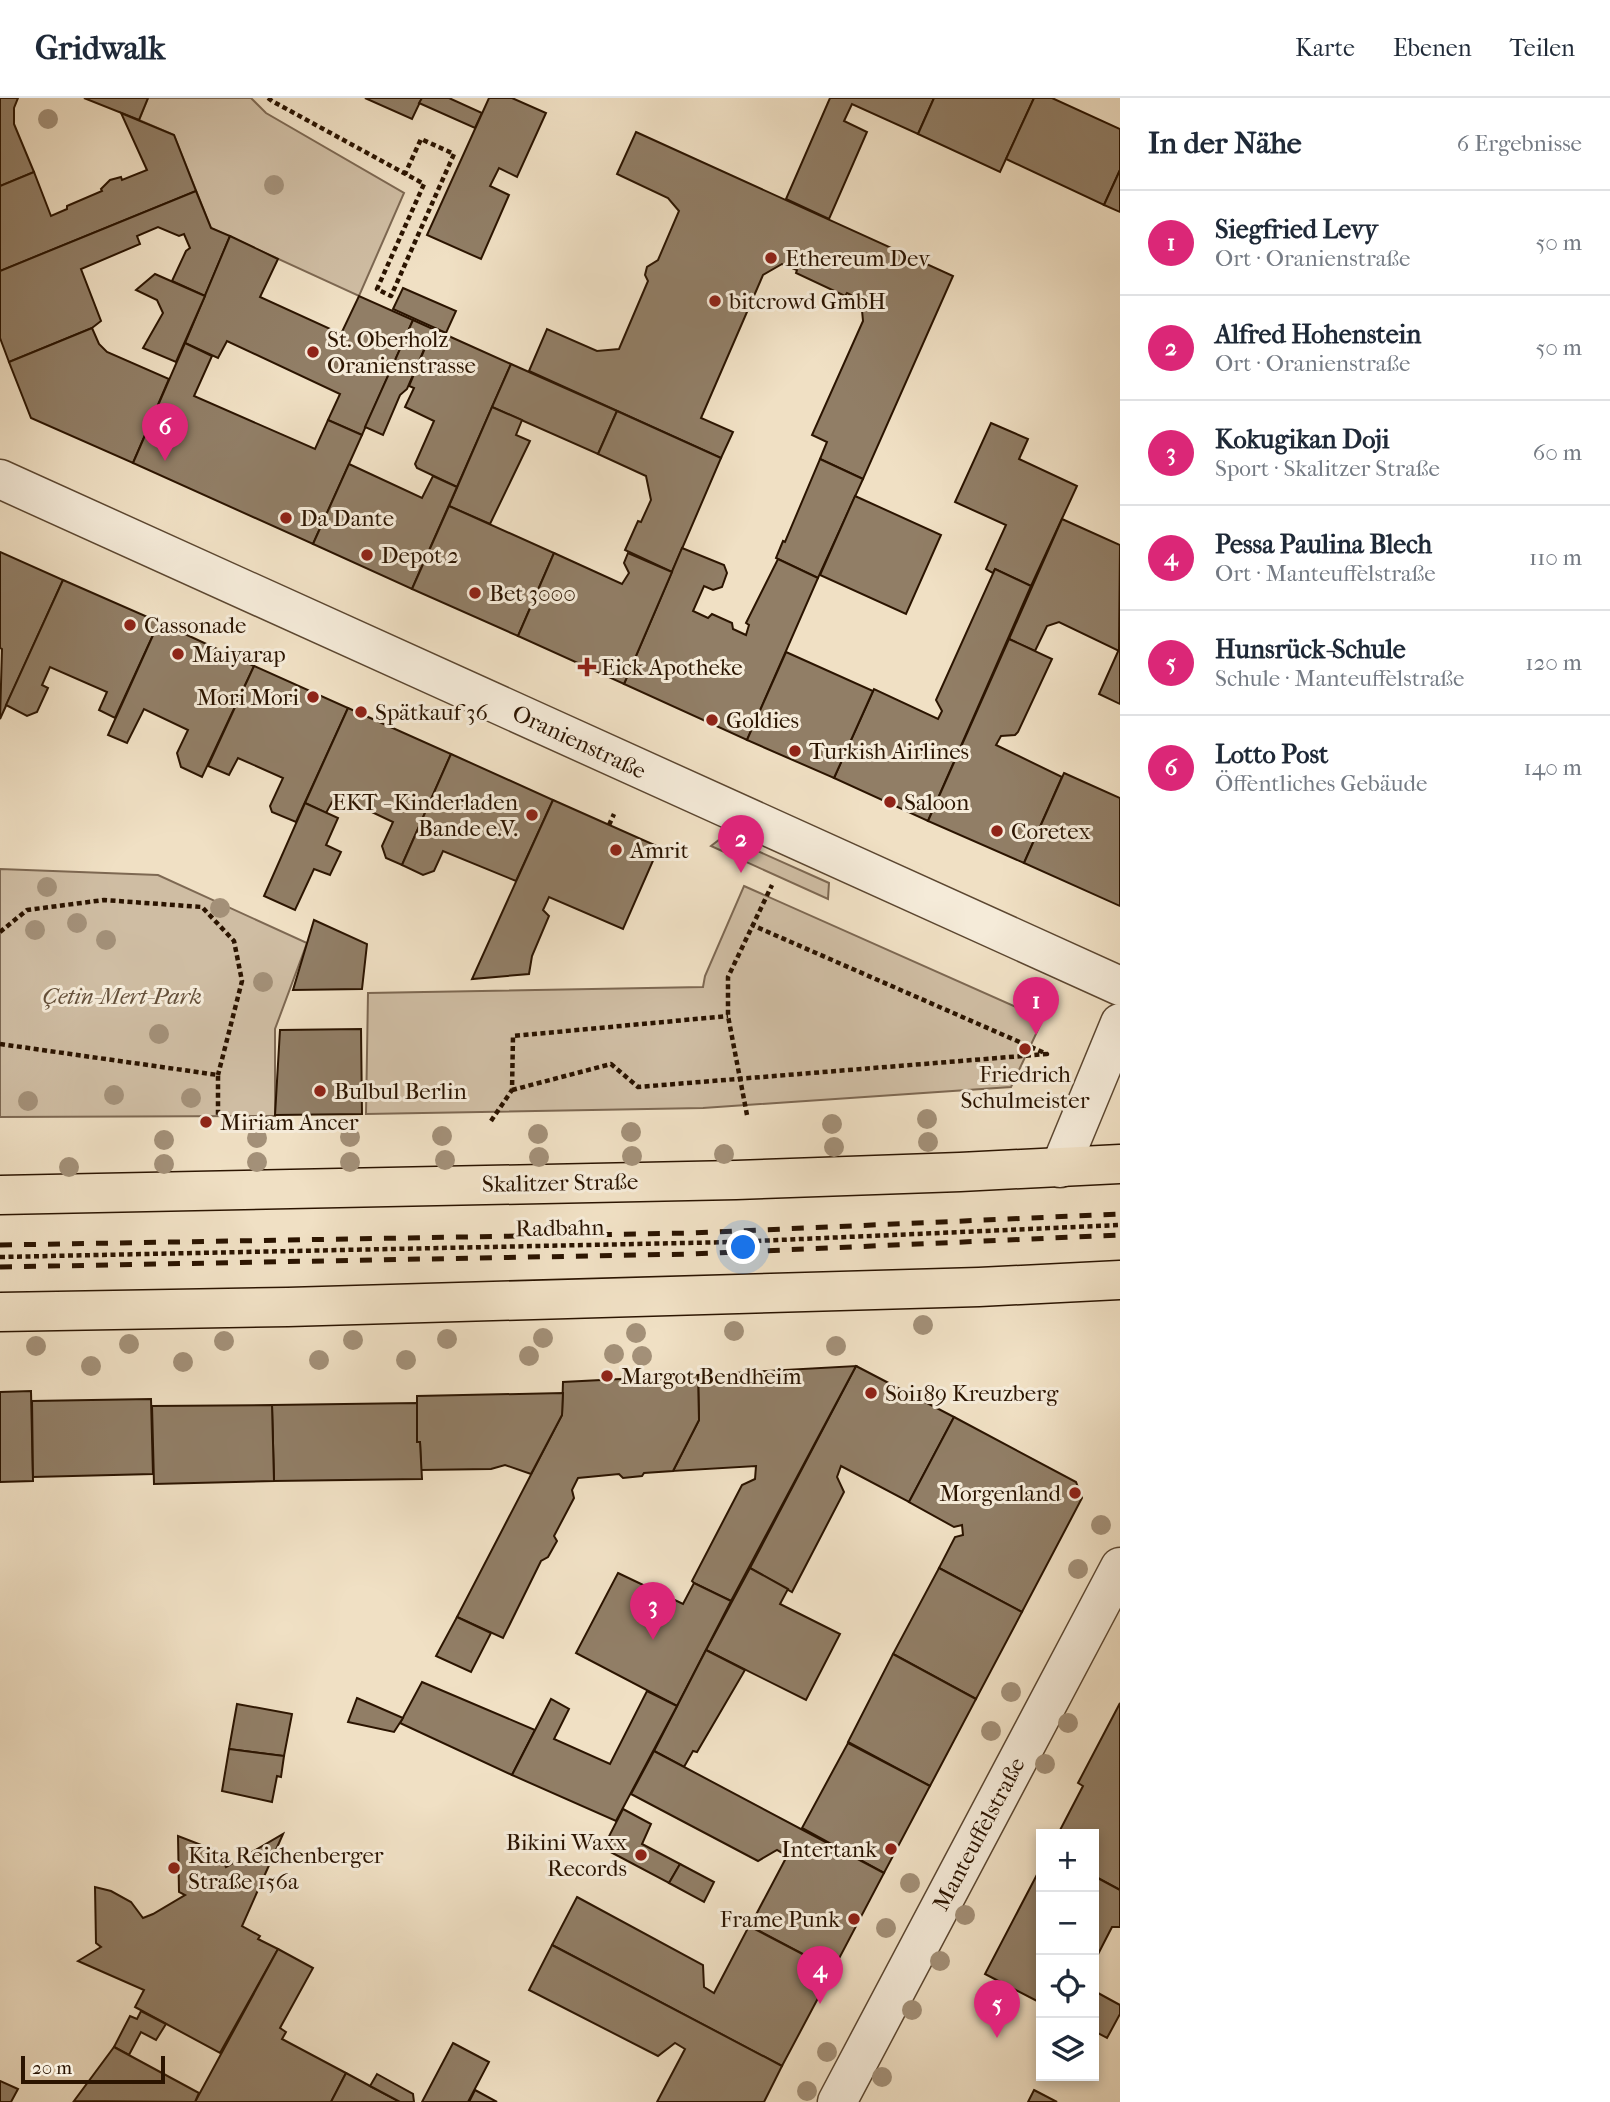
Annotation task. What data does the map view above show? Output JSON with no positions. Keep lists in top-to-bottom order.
{
  "streets": {
    "main road": ["Skalitzer Straße"],
    "street": ["Oranienstraße", "Manteuffelstraße"],
    "path": ["Radbahn"]
  },
  "parks": ["Çetin-Mert-Park"],
  "places": {
    "other": [
      "Ethereum Dev",
      "bitcrowd GmbH",
      "St. Oberholz Oranienstrasse",
      "Da Dante",
      "Depot 2",
      "Bet 3000",
      "Cassonade",
      "Maiyarap",
      "Mori Mori",
      "Spätkauf 36",
      "Goldies",
      "Turkish Airlines",
      "Saloon",
      "EKT - Kinderladen Bande e.V.",
      "Coretex",
      "Amrit",
      "Friedrich Schulmeister",
      "Bulbul Berlin",
      "Miriam Ancer",
      "Margot Bendheim",
      "Soi189 Kreuzberg",
      "Morgenland",
      "Intertank",
      "Bikini Waxx Records",
      "Kita Reichenberger Straße 156a",
      "Frame Punk"
    ],
    "health": ["Eick Apotheke"]
  },
  "scale_bar": "20 m",
  "page": {
    "header": "Gridwalk",
    "nav": ["Karte", "Ebenen", "Teilen"],
    "heading": ["In der Nähe", "6 Ergebnisse"],
    "list": [
      {
        "mark": "1",
        "name": "Siegfried Levy",
        "note": "Ort · Oranienstraße",
        "value": "50 m"
      },
      {
        "mark": "2",
        "name": "Alfred Hohenstein",
        "note": "Ort · Oranienstraße",
        "value": "50 m"
      },
      {
        "mark": "3",
        "name": "Kokugikan Doji",
        "note": "Sport · Skalitzer Straße",
        "value": "60 m"
      },
      {
        "mark": "4",
        "name": "Pessa Paulina Blech",
        "note": "Ort · Manteuffelstraße",
        "value": "110 m"
      },
      {
        "mark": "5",
        "name": "Hunsrück-Schule",
        "note": "Schule · Manteuffelstraße",
        "value": "120 m"
      },
      {
        "mark": "6",
        "name": "Lotto Post",
        "note": "Öffentliches Gebäude",
        "value": "140 m"
      }
    ],
    "pins": [
      "6",
      "2",
      "1",
      "3",
      "4",
      "5"
    ],
    "map_buttons": ["+", "−"],
    "scale": "20 m"
  }
}
